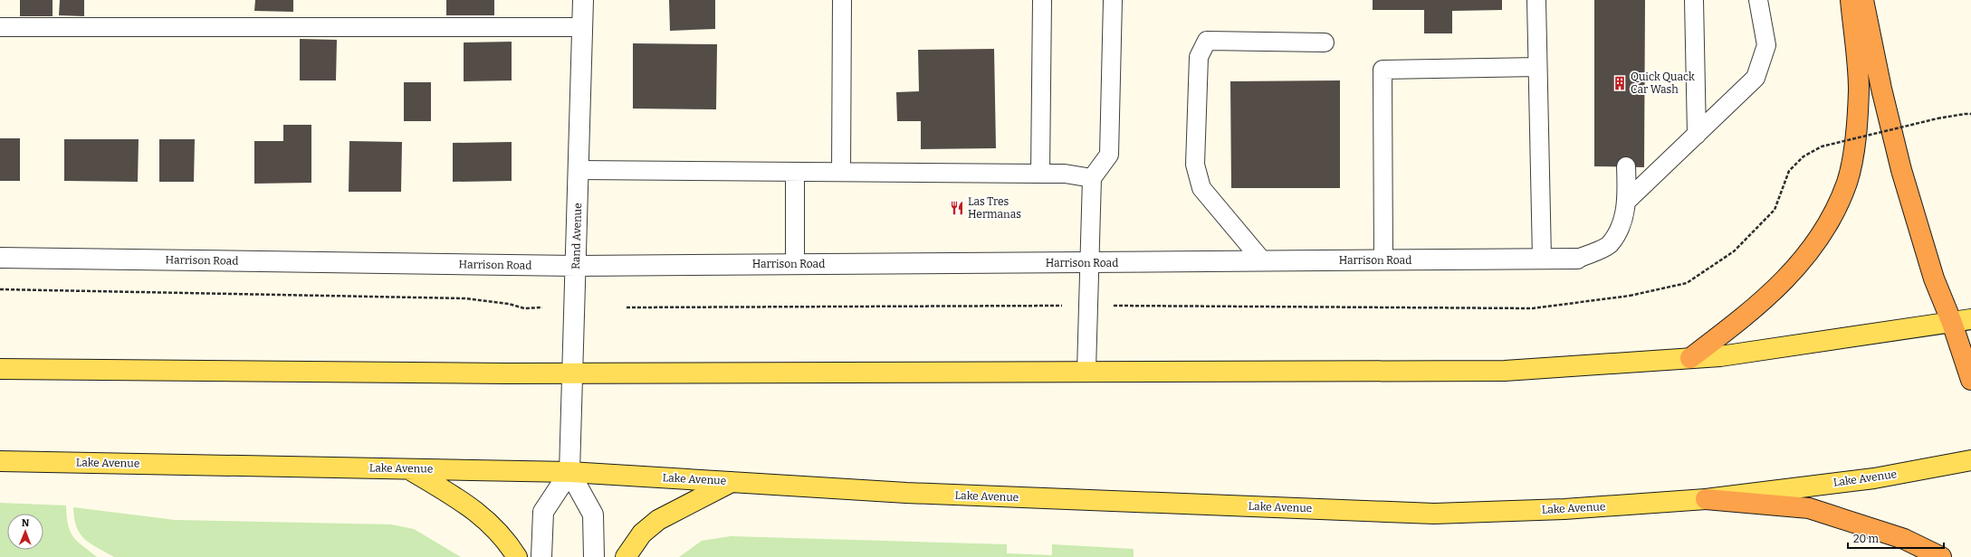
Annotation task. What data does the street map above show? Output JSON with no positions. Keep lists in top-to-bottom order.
{
  "streets": {
    "main road": ["Lake Avenue"],
    "street": ["Rand Avenue", "Harrison Road"]
  },
  "crossings": [
    ["Rand Avenue", "Harrison Road"],
    ["Rand Avenue", "Lake Avenue"]
  ],
  "places": {
    "building": ["Quick Quack Car Wash"],
    "restaurant": ["Las Tres Hermanas"]
  },
  "scale_bar": "20 m",
  "north": "top"
}
